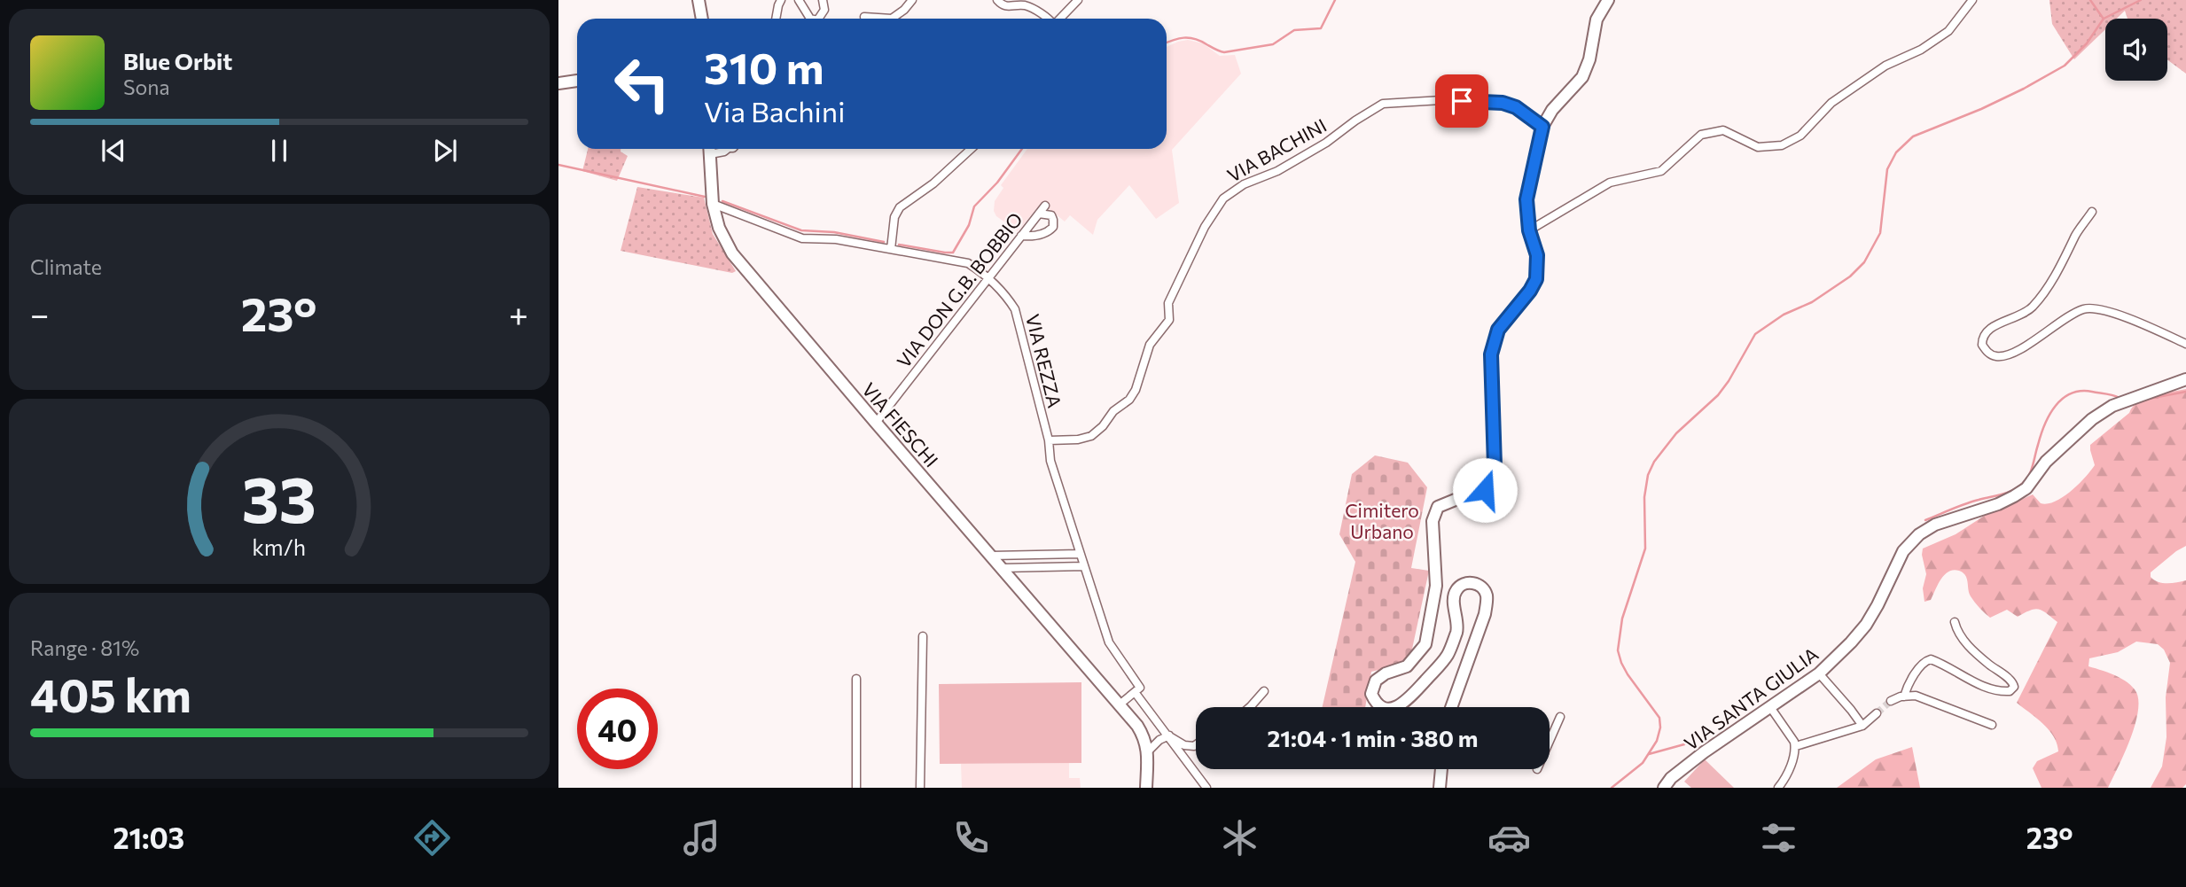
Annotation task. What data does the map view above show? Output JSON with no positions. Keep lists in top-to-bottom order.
{
  "streets": {
    "street": [
      "VIA BACHINI",
      "VIA DON G.B. BOBBIO",
      "VIA REZZA",
      "VIA FIESCHI",
      "VIA SANTA GIULIA"
    ]
  },
  "crossings": [
    ["VIA BACHINI", "VIA REZZA"],
    ["VIA DON G.B. BOBBIO", "VIA REZZA"],
    ["VIA DON G.B. BOBBIO", "VIA FIESCHI"],
    ["VIA REZZA", "VIA FIESCHI"]
  ],
  "parks": ["Cimitero Urbano"],
  "page": {
    "turn": ["310 m", "Via Bachini"],
    "song": ["Blue Orbit", "Sona"],
    "tile": [
      "Climate",
      ["Range · 81%", "405 km"]
    ],
    "heat": ["−", "23°", "+"],
    "limit": "40",
    "trip": "21:04 · 1 min · 380 m",
    "tabs": ["21:03", "23°"],
    "gauge": ["33", "km/h"]
  }
}
